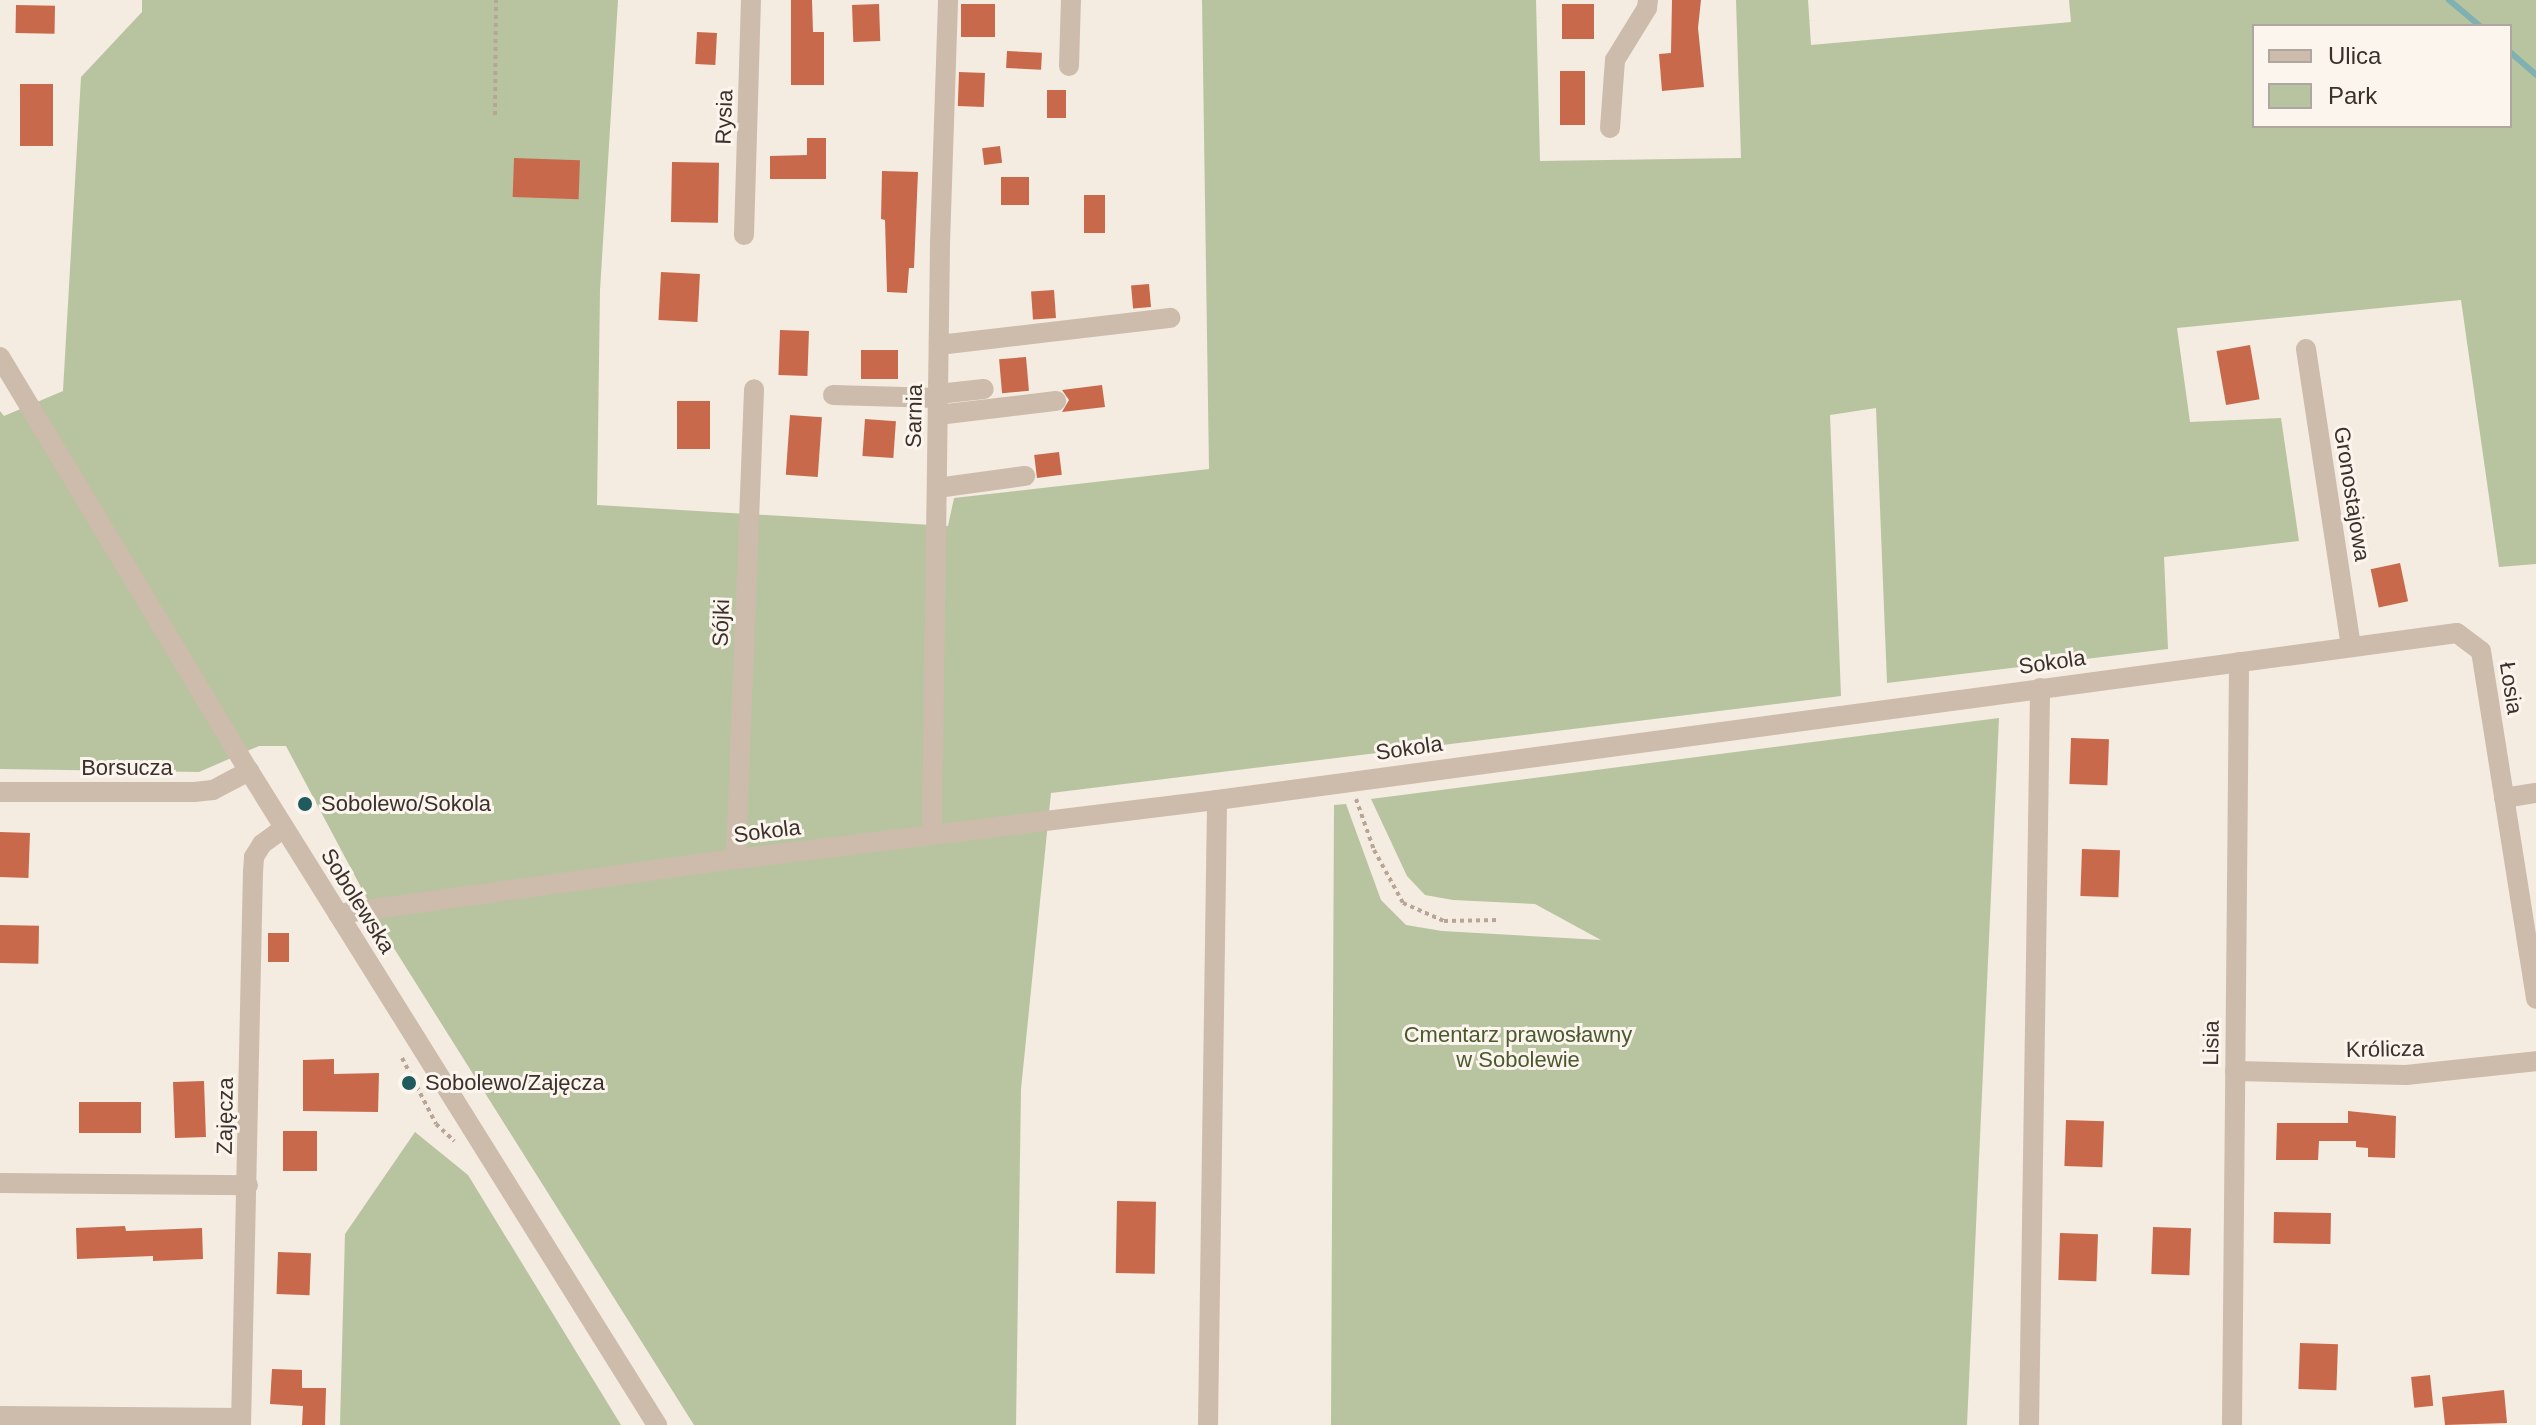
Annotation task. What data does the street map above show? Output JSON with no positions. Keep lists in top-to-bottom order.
{
  "streets": {
    "street": [
      "Rysia",
      "Sarnia",
      "Gronostajowa",
      "Sójki",
      "Sokola",
      "Łosia",
      "Borsucza",
      "Sobolewska",
      "Lisia",
      "Królicza",
      "Zajęcza"
    ]
  },
  "crossings": [
    ["Sarnia", "Sokola"],
    ["Gronostajowa", "Sokola"],
    ["Sójki", "Sokola"],
    ["Sokola", "Łosia"],
    ["Sokola", "Sobolewska"],
    ["Sokola", "Lisia"],
    ["Borsucza", "Sobolewska"],
    ["Sobolewska", "Zajęcza"],
    ["Lisia", "Królicza"]
  ],
  "parks": ["Cmentarz prawosławny w Sobolewie"],
  "places": ["Sobolewo/Sokola", "Sobolewo/Zajęcza"],
  "legend": ["Ulica", "Park"]
}
